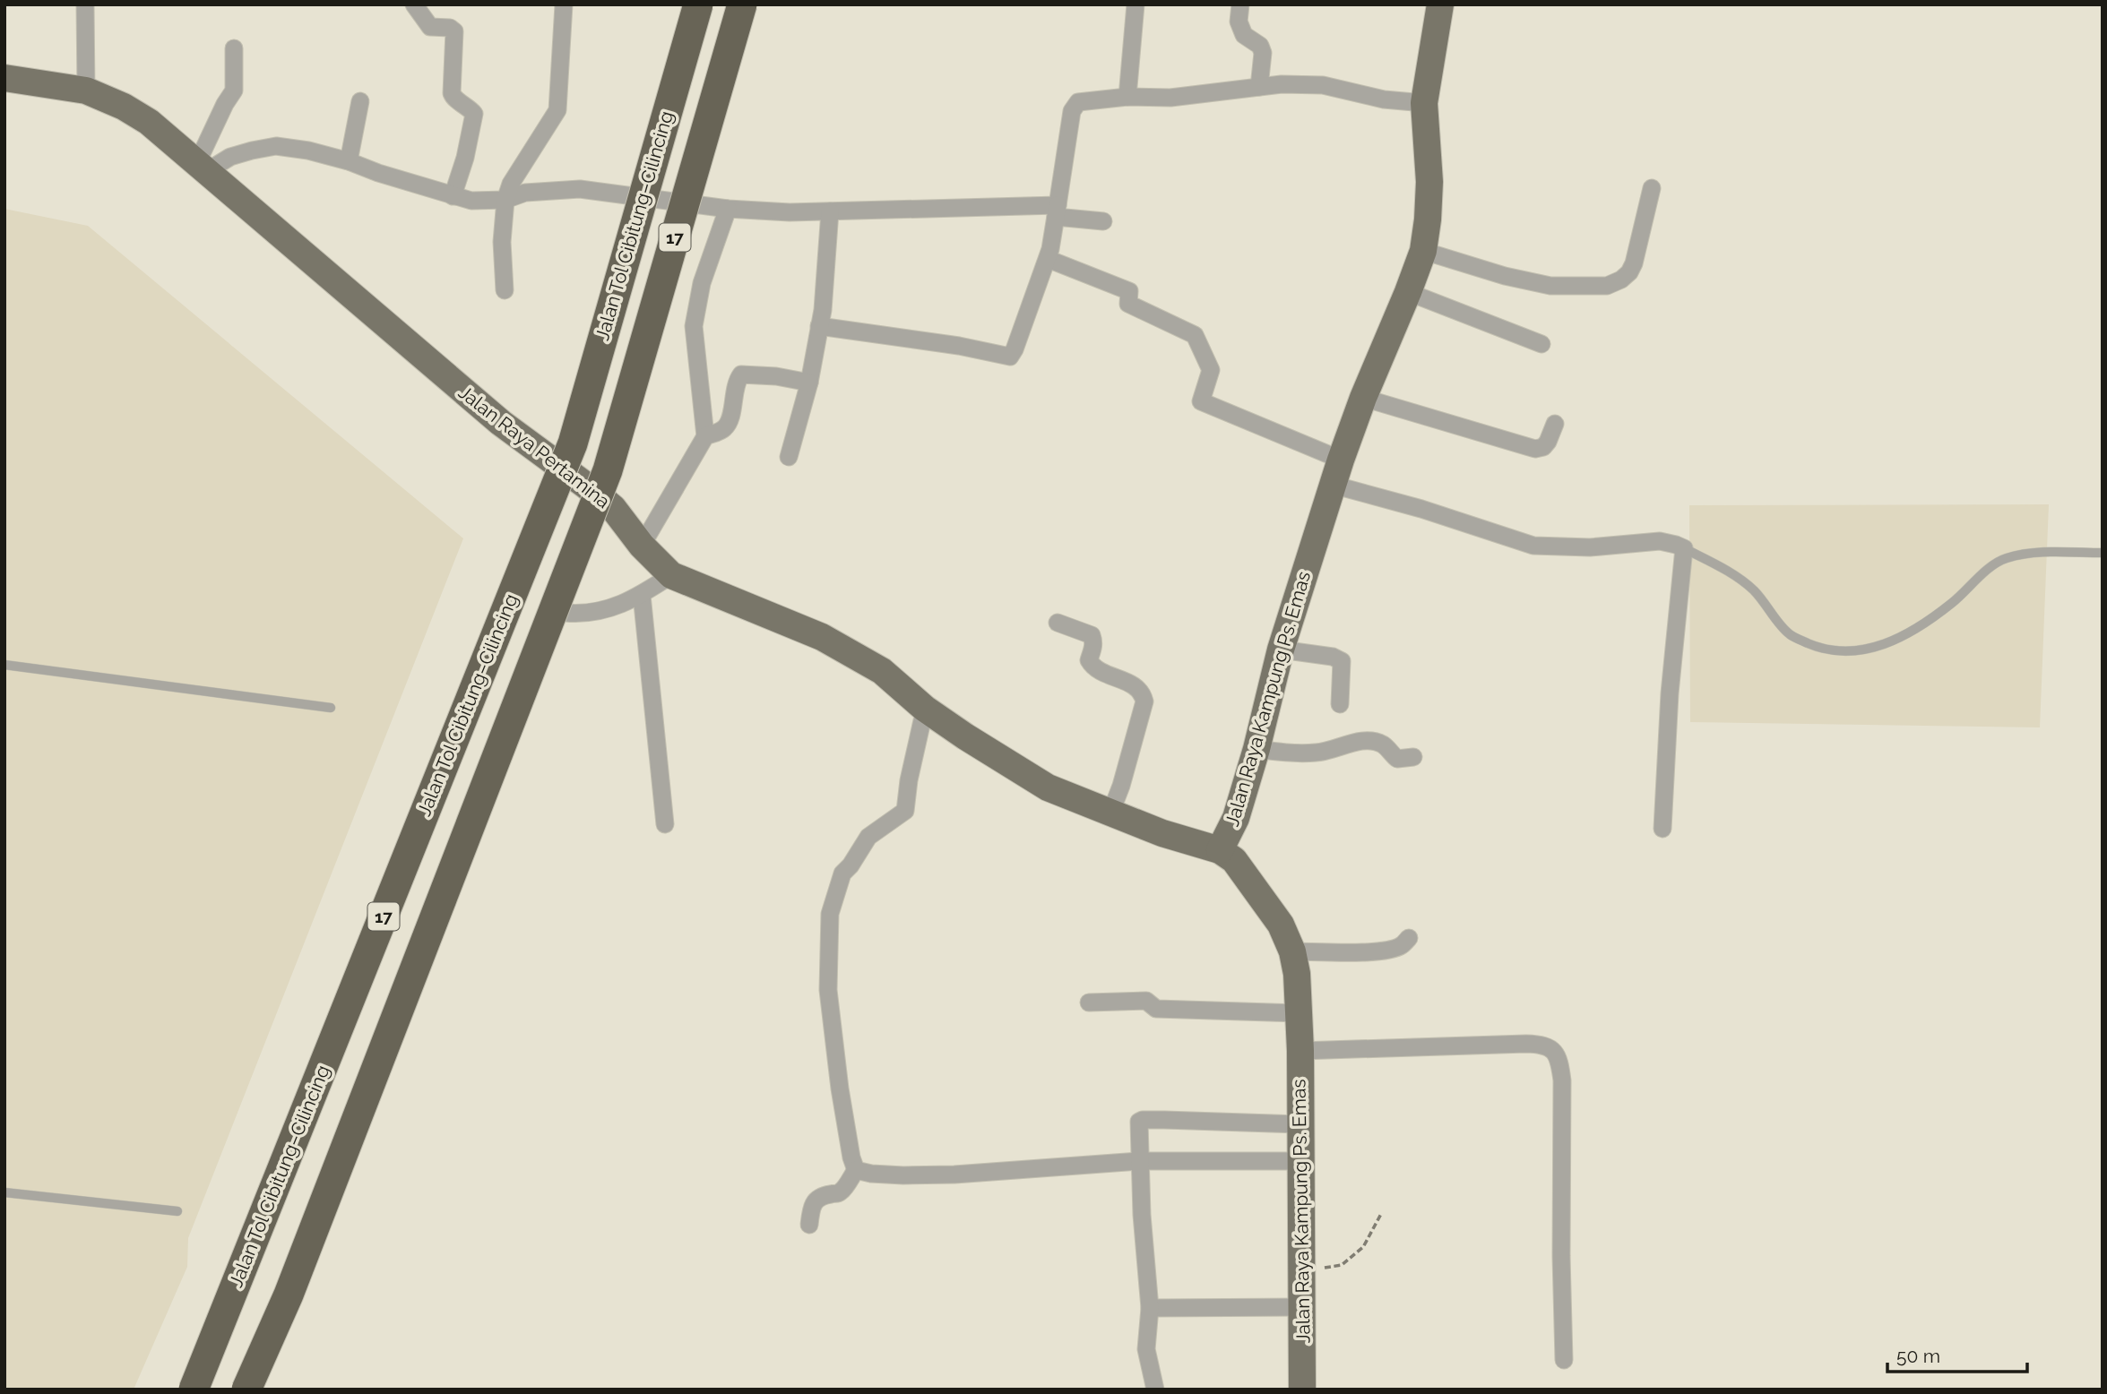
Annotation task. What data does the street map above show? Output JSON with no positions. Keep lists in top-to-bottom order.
{
  "streets": {
    "highway": ["Jalan Tol Cibitung–Cilincing", "17"],
    "main road": ["Jalan Raya Pertamina", "Jalan Raya Kampung Ps. Emas"]
  },
  "crossings": [
    ["Jalan Raya Pertamina", "Jalan Raya Kampung Ps. Emas"]
  ],
  "scale_bar": "50 m"
}
